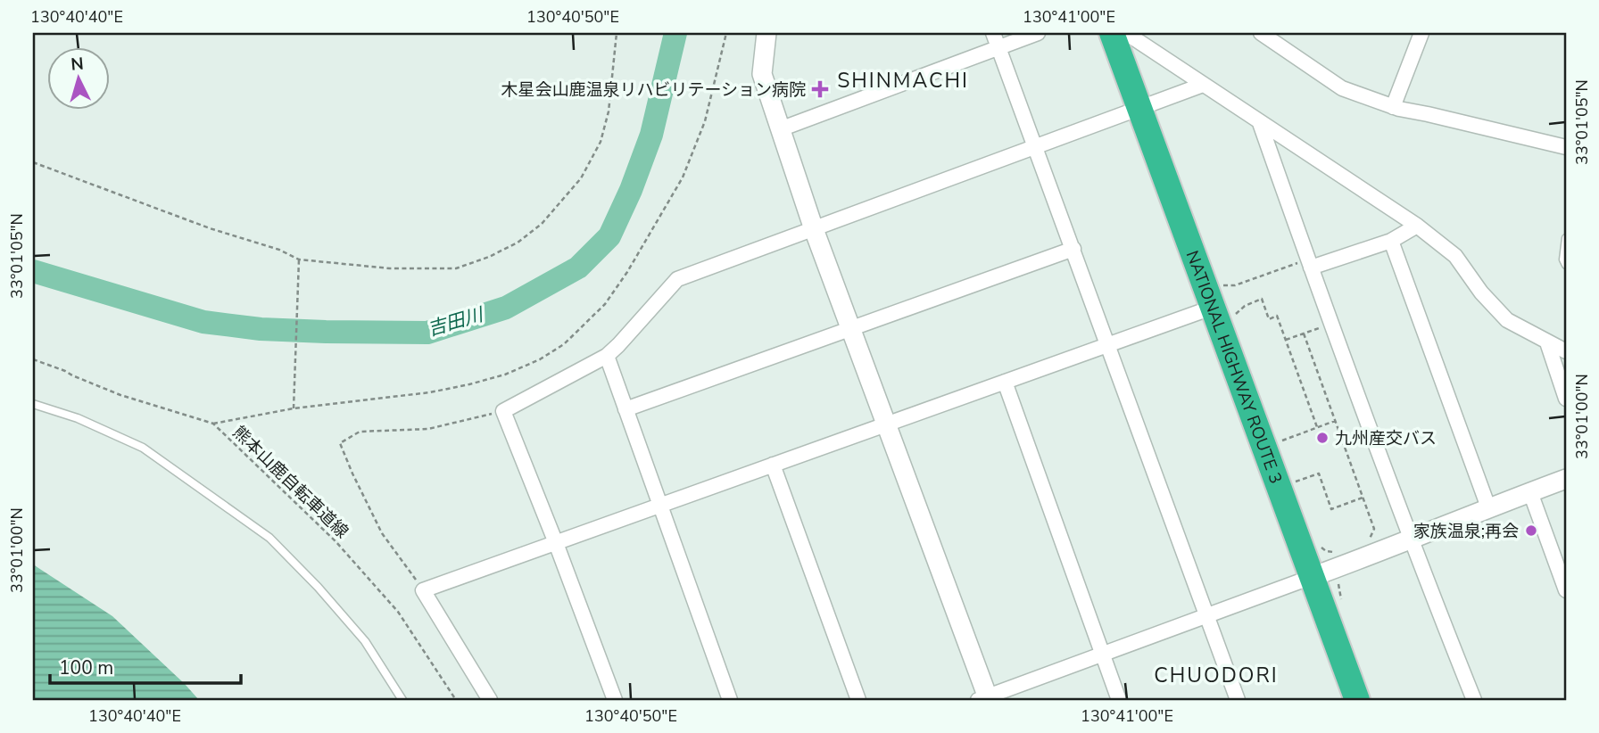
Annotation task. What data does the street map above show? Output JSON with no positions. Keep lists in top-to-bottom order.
{
  "streets": {
    "highway": ["NATIONAL HIGHWAY ROUTE 3"],
    "path": ["熊本山鹿自転車道線"]
  },
  "districts": ["SHINMACHI", "CHUODORI"],
  "water": ["吉田川"],
  "places": {
    "health": ["木星会山鹿温泉リハビリテーション病院"],
    "other": ["九州産交バス", "家族温泉;再会"]
  },
  "scale_bar": "100 m",
  "north": "top",
  "coordinates": [
    "130°40'40\"E",
    "130°40'50\"E",
    "130°41'00\"E",
    "33°01'05\"N",
    "33°01'00\"N"
  ]
}
